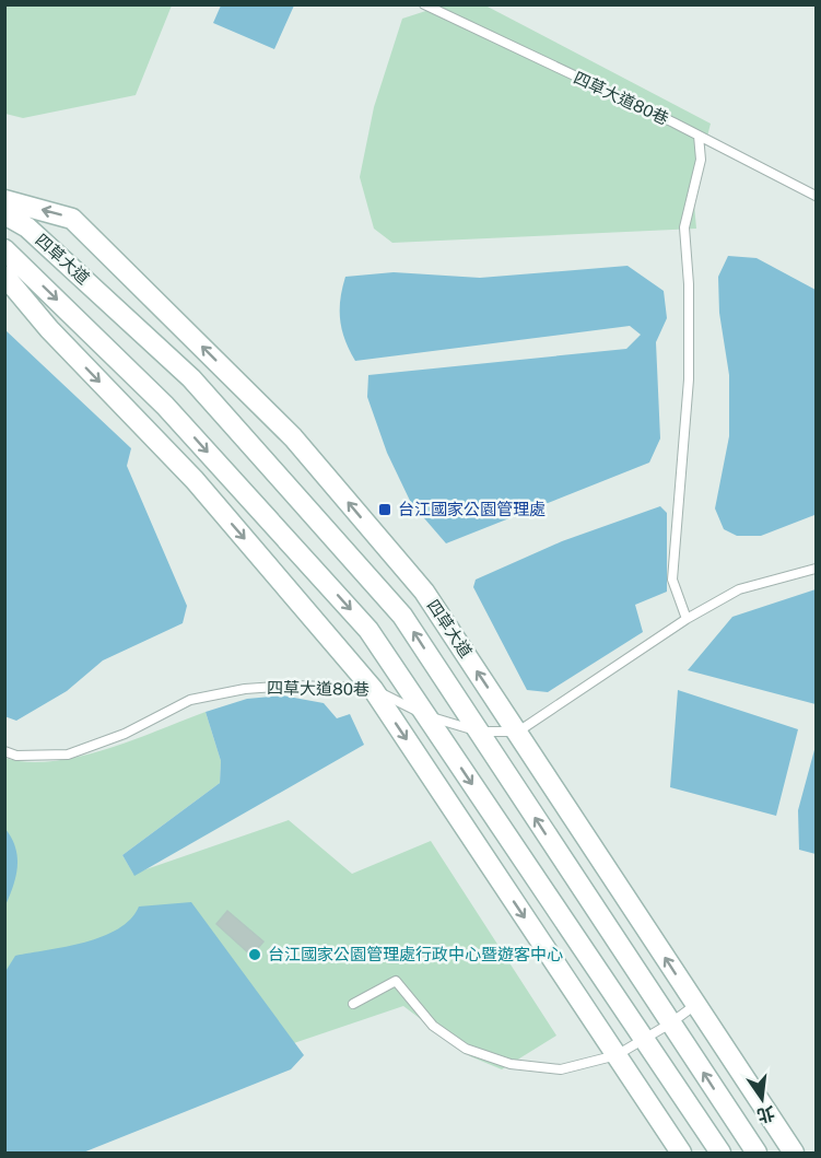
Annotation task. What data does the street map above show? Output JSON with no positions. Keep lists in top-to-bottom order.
{
  "streets": {
    "street": ["四草大道"],
    "lane": ["四草大道80巷"]
  },
  "crossings": [
    ["四草大道80巷", "四草大道"]
  ],
  "places": {
    "transit": ["台江國家公園管理處"],
    "other": ["台江國家公園管理處行政中心暨遊客中心"]
  },
  "north": "bottom"
}
